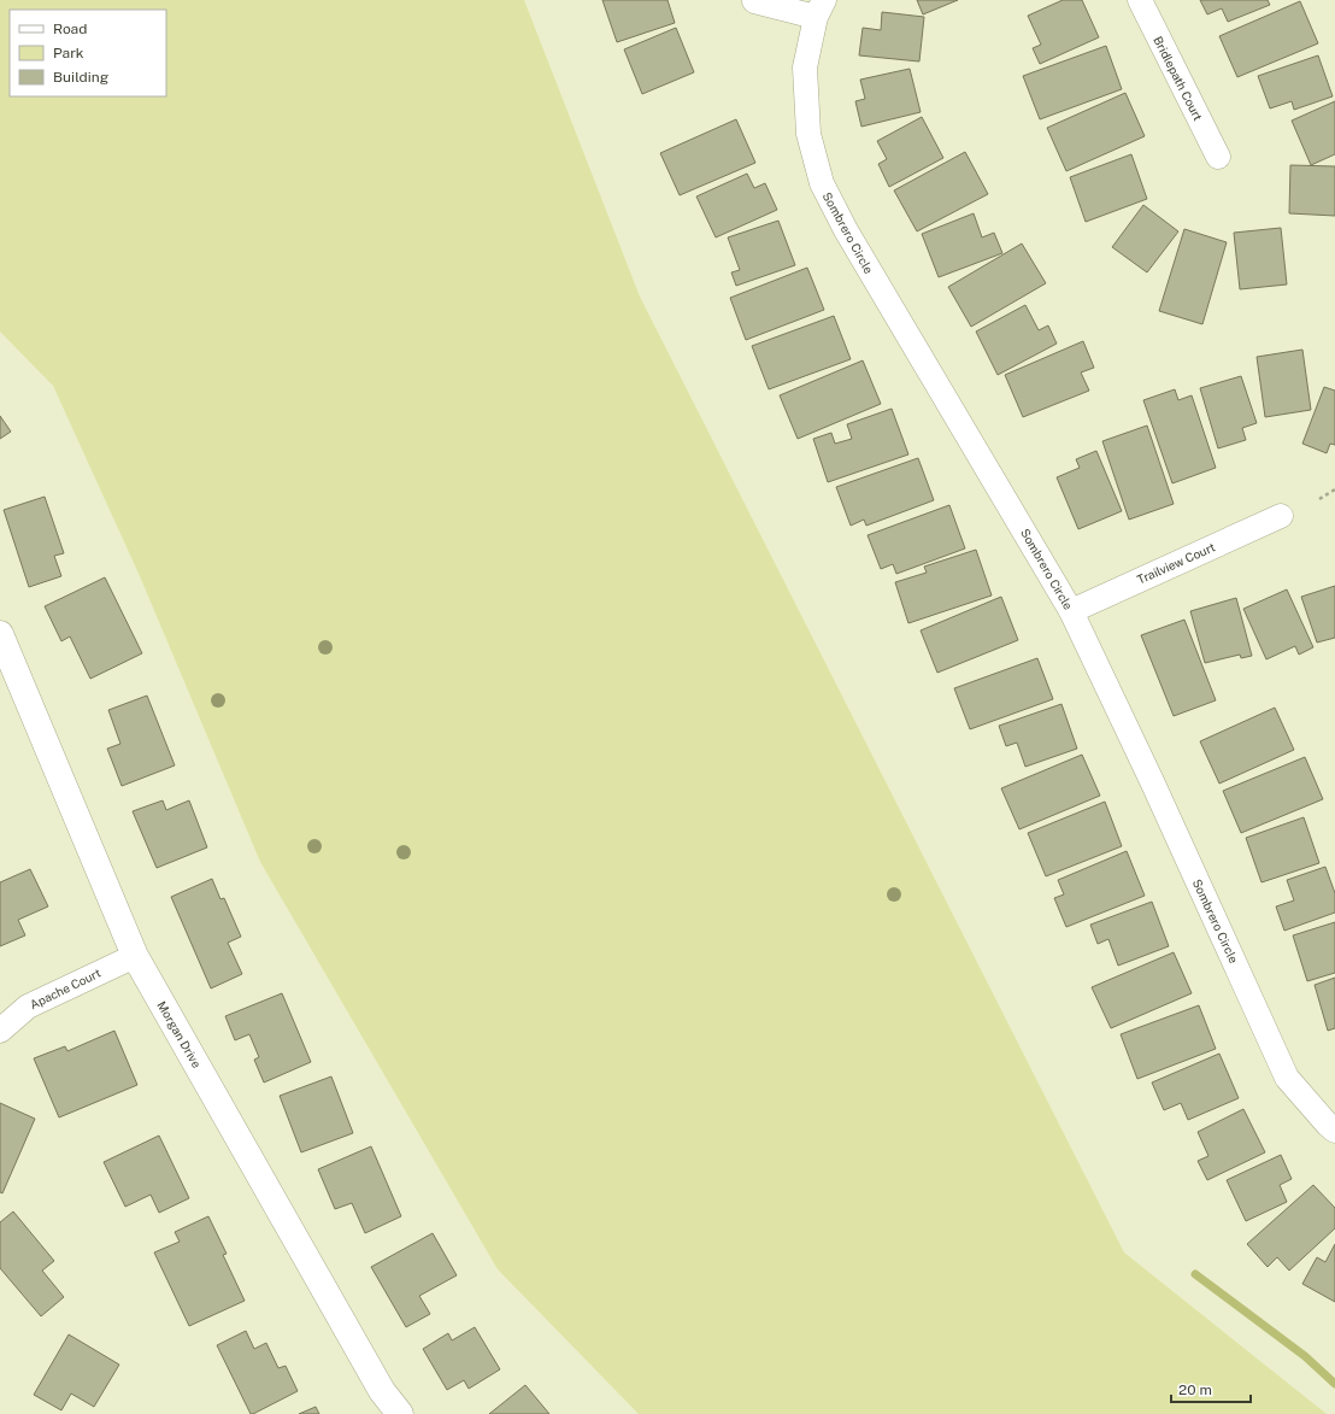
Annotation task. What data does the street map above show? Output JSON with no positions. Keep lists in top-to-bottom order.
{
  "streets": {
    "street": [
      "Bridlepath Court",
      "Sombrero Circle",
      "Trailview Court",
      "Apache Court",
      "Morgan Drive"
    ]
  },
  "crossings": [
    ["Sombrero Circle", "Trailview Court"],
    ["Apache Court", "Morgan Drive"]
  ],
  "legend": ["Road", "Park", "Building"],
  "scale_bar": "20 m"
}
